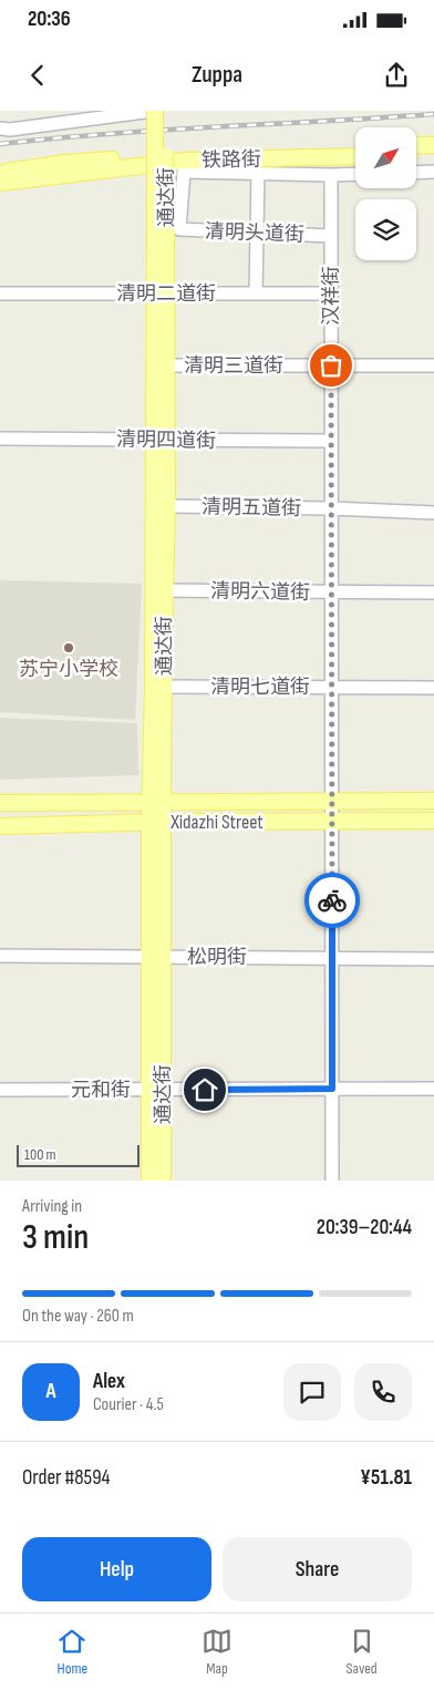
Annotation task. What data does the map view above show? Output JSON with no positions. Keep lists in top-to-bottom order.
{
  "streets": {
    "main road": ["铁路街", "通达街", "Xidazhi Street"],
    "street": [
      "清明头道街",
      "清明二道街",
      "汉祥街",
      "清明三道街",
      "清明四道街",
      "清明五道街",
      "清明六道街",
      "清明七道街",
      "松明街",
      "元和街"
    ]
  },
  "crossings": [
    ["通达街", "清明二道街"],
    ["通达街", "清明三道街"],
    ["通达街", "清明四道街"],
    ["通达街", "清明五道街"],
    ["通达街", "清明六道街"],
    ["通达街", "清明七道街"],
    ["通达街", "Xidazhi Street"],
    ["通达街", "松明街"],
    ["通达街", "元和街"],
    ["清明头道街", "汉祥街"],
    ["清明二道街", "汉祥街"],
    ["汉祥街", "清明三道街"],
    ["汉祥街", "清明四道街"],
    ["汉祥街", "清明五道街"],
    ["汉祥街", "清明六道街"],
    ["汉祥街", "清明七道街"],
    ["汉祥街", "Xidazhi Street"],
    ["汉祥街", "松明街"],
    ["汉祥街", "元和街"]
  ],
  "places": ["苏宁小学校"],
  "scale_bar": "100 m",
  "north": "top right",
  "page": {
    "status": "20:36",
    "header": "Zuppa",
    "scale": "100 m",
    "heading": ["3 min", "Arriving in", "20:39–20:44"],
    "panel": [
      "Alex",
      "Courier · 4.5",
      "Order #8594",
      "¥51.81"
    ],
    "bar": "On the way · 260 m",
    "round": "A",
    "buttons": ["Help", "Share"],
    "tabs": ["Home", "Map", "Saved"]
  }
}
